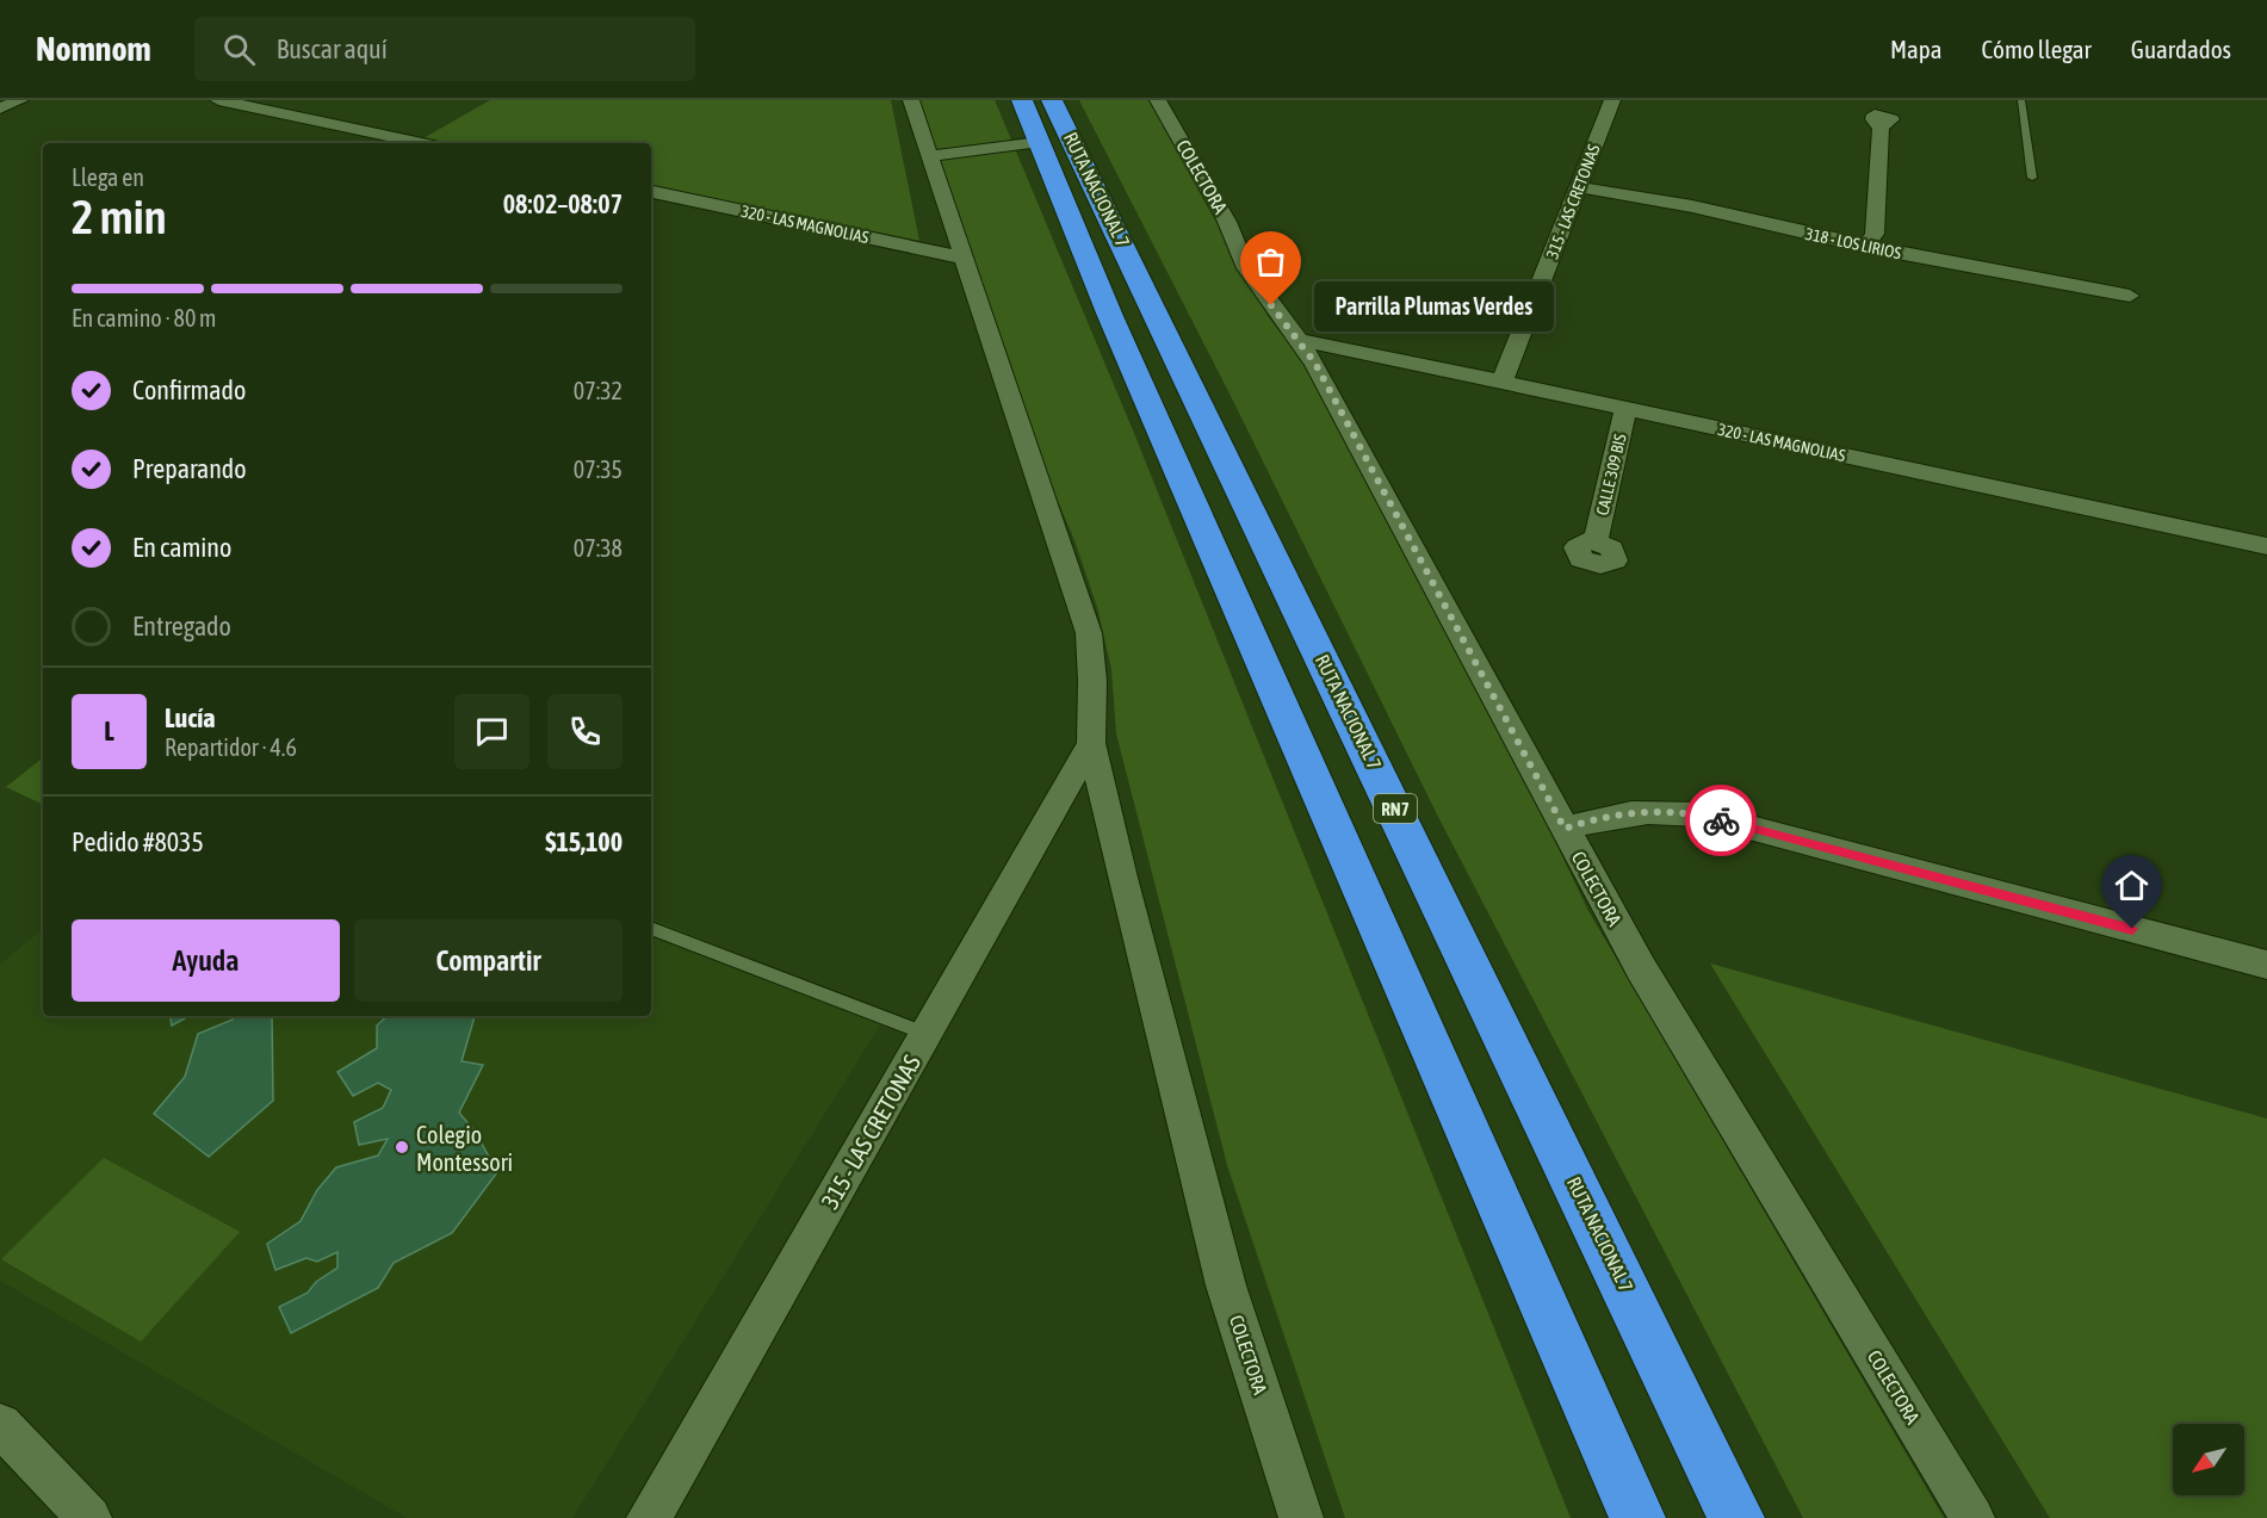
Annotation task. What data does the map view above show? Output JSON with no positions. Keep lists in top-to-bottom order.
{
  "streets": {
    "highway": ["RUTA NACIONAL 7", "RN7"],
    "street": [
      "COLECTORA",
      "315 - LAS CRETONAS",
      "320 - LAS MAGNOLIAS",
      "318 - LOS LIRIOS",
      "CALLE 309 BIS"
    ]
  },
  "crossings": [
    ["COLECTORA", "315 - LAS CRETONAS"],
    ["COLECTORA", "320 - LAS MAGNOLIAS"],
    ["315 - LAS CRETONAS", "320 - LAS MAGNOLIAS"],
    ["315 - LAS CRETONAS", "318 - LOS LIRIOS"],
    ["320 - LAS MAGNOLIAS", "CALLE 309 BIS"]
  ],
  "places": ["Parrilla Plumas Verdes", "Colegio Montessori"],
  "north": "bottom left",
  "page": {
    "header": "Nomnom",
    "search": "Buscar aquí",
    "nav": ["Mapa", "Cómo llegar", "Guardados"],
    "heading": ["2 min", "Llega en", "08:02–08:07"],
    "panel": [
      "Lucía",
      "Repartidor · 4.6",
      "Pedido #8035",
      "$15,100"
    ],
    "bar": "En camino · 80 m",
    "bubble": "Parrilla Plumas Verdes",
    "list": [
      ["Confirmado", "07:32"],
      ["Preparando", "07:35"],
      ["En camino", "07:38"],
      "Entregado"
    ],
    "round": "L",
    "buttons": ["Ayuda", "Compartir"]
  }
}
